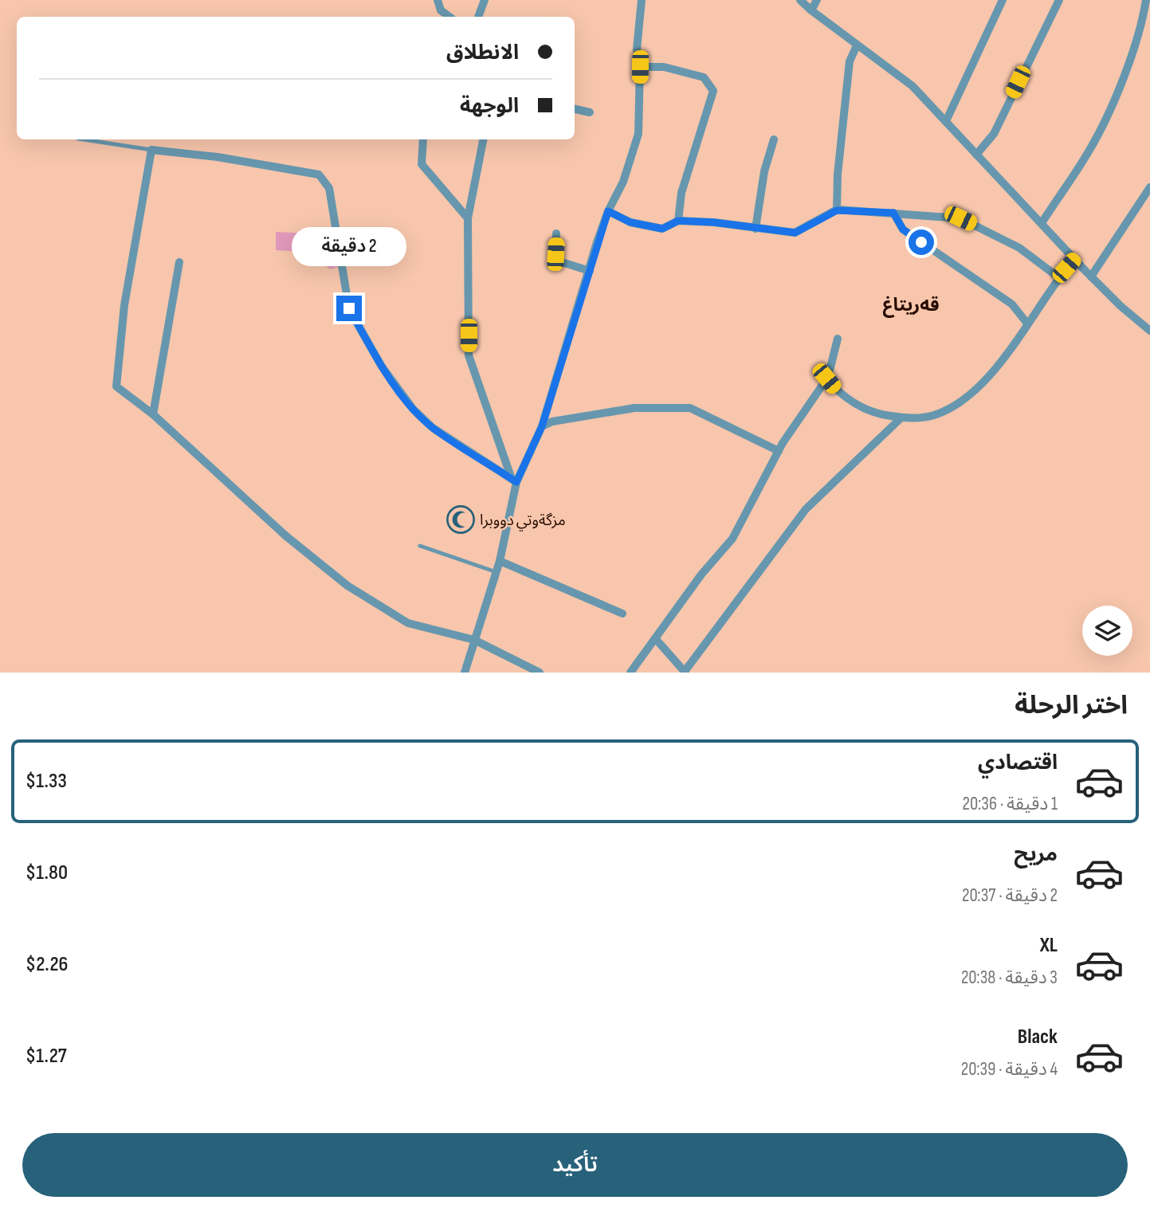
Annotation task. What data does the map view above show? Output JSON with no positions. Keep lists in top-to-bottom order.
{
  "districts": ["قەریتاغ"],
  "places": {
    "mosque": ["مزگةوتي دووبرا"]
  },
  "page": {
    "banner": ["الانطلاق", "الوجهة"],
    "bubble": "2 دقيقة",
    "heading": "اختر الرحلة",
    "list": [
      {
        "name": "اقتصادي",
        "note": "1 دقيقة · 20:36",
        "value": "$1.33"
      },
      {
        "name": "مريح",
        "note": "2 دقيقة · 20:37",
        "value": "$1.80"
      },
      {
        "name": "XL",
        "note": "3 دقيقة · 20:38",
        "value": "$2.26"
      },
      {
        "name": "Black",
        "note": "4 دقيقة · 20:39",
        "value": "$1.27"
      }
    ],
    "buttons": "تأكيد"
  }
}
